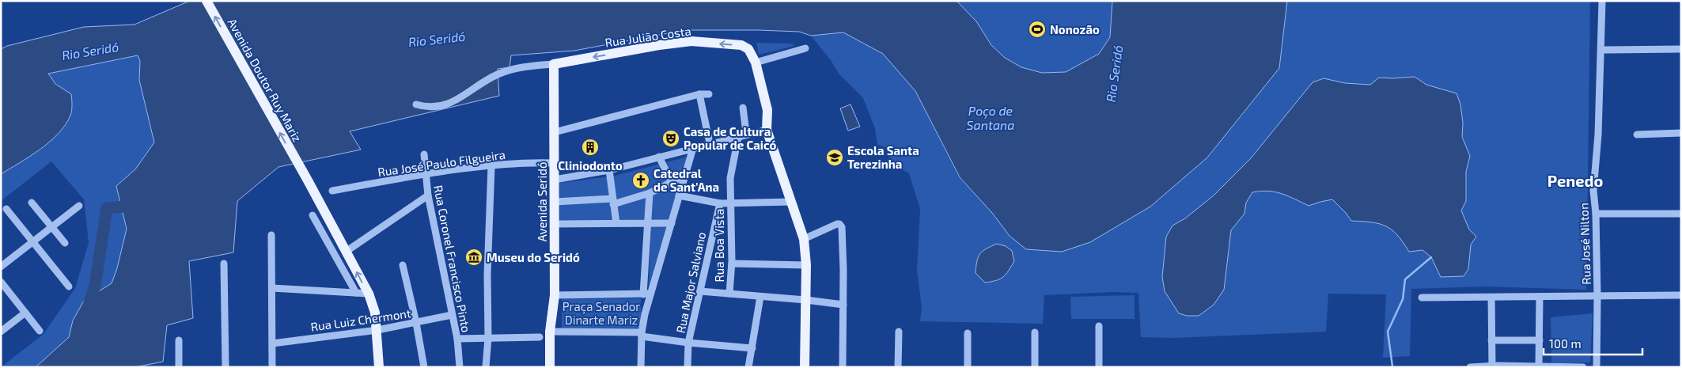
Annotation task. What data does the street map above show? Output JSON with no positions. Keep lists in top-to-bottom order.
{
  "streets": {
    "main road": ["Rua Julião Costa", "Avenida Doutor Ruy Mariz", "Avenida Seridó"],
    "street": [
      "Rua José Paulo Filgueira",
      "Rua José Nilton",
      "Rua Boa Vista",
      "Rua Coronel Francisco Pinto",
      "Rua Major Salviano",
      "Rua Luiz Chermont"
    ]
  },
  "crossings": [
    ["Rua Julião Costa", "Avenida Seridó"],
    ["Avenida Doutor Ruy Mariz", "Rua Luiz Chermont"],
    ["Rua José Paulo Filgueira", "Avenida Seridó"],
    ["Rua José Paulo Filgueira", "Rua Coronel Francisco Pinto"],
    ["Rua Coronel Francisco Pinto", "Rua Luiz Chermont"]
  ],
  "one_way": ["Rua Julião Costa", "Avenida Doutor Ruy Mariz"],
  "districts": ["Penedo"],
  "water": ["Rio Seridó", "Poço de Santana"],
  "parks": ["Praça Senador Dinarte Mariz"],
  "places": {
    "sports": ["Nonozão"],
    "theatre": ["Casa de Cultura Popular de Caicó"],
    "building": ["Cliniodonto"],
    "school or university": ["Escola Santa Terezinha"],
    "church": ["Catedral de Sant'Ana"],
    "museum": ["Museu do Seridó"]
  },
  "scale_bar": "100 m"
}
